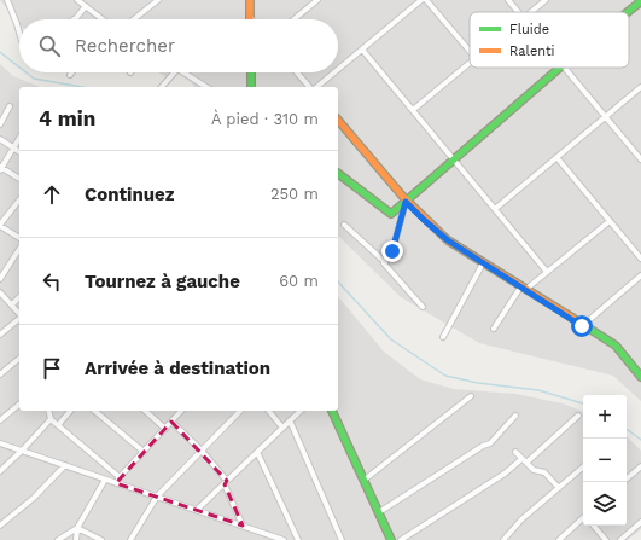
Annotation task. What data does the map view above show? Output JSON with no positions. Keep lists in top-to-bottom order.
{
  "legend": ["Fluide", "Ralenti"],
  "page": {
    "search": "Rechercher",
    "heading": ["4 min", "À pied · 310 m"],
    "list": [
      ["Continuez", "250 m"],
      ["Tournez à gauche", "60 m"],
      "Arrivée à destination"
    ],
    "map_buttons": ["+", "−"]
  }
}
